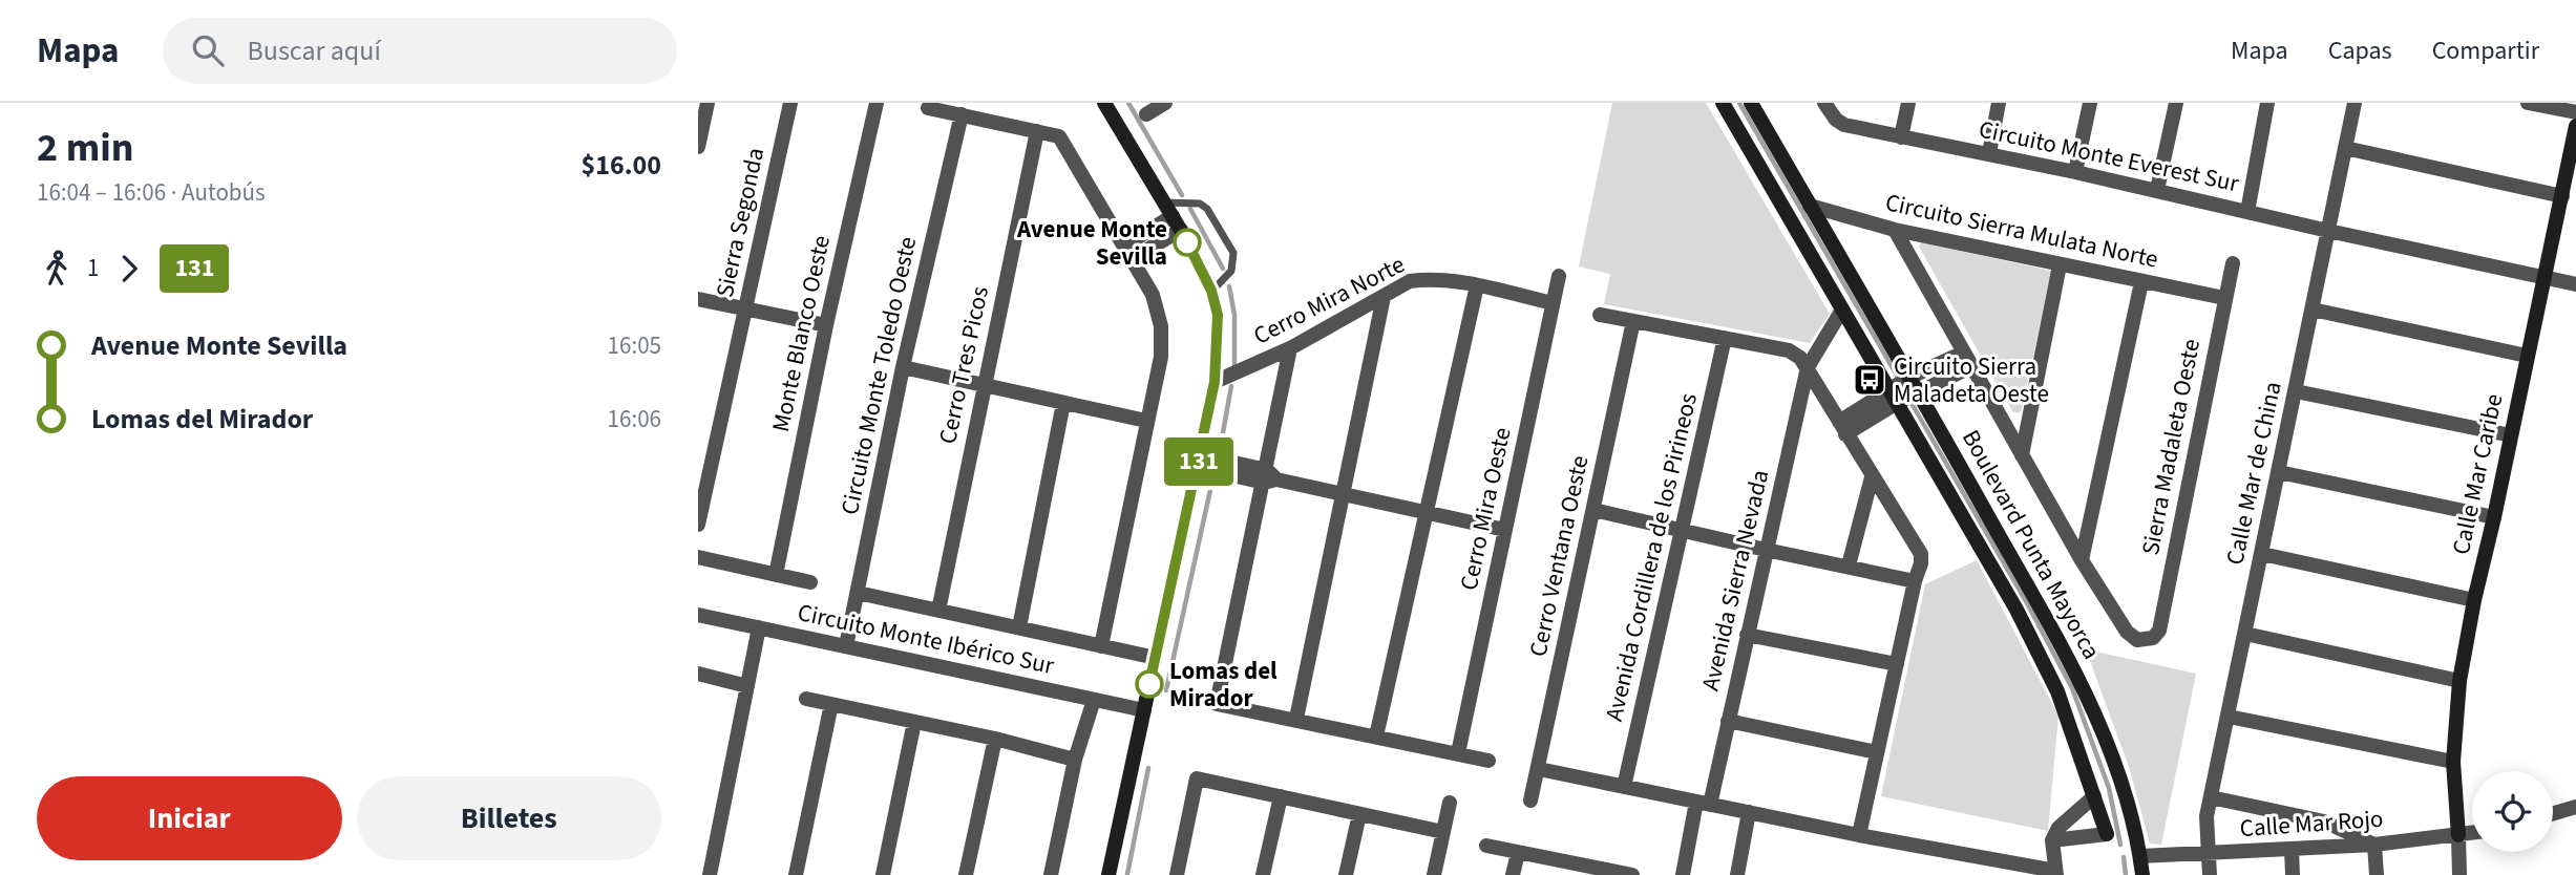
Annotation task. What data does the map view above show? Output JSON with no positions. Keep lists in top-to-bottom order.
{
  "streets": {
    "street": [
      "Circuito Monte Everest Sur",
      "Sierra Segonda",
      "Circuito Sierra Mulata Norte",
      "Cerro Mira Norte",
      "Monte Blanco Oeste",
      "Cerro Tres Picos",
      "Circuito Monte Toledo Oeste",
      "Sierra Madaleta Oeste",
      "Calle Mar de China",
      "Calle Mar Caribe",
      "Cerro Mira Oeste",
      "Boulevard Punta Mayorca",
      "Cerro Ventana Oeste",
      "Avenida Cordillera de los Pirineos",
      "Avenida Sierra Nevada",
      "Circuito Monte Ibérico Sur",
      "Calle Mar Rojo"
    ]
  },
  "crossings": [
    ["Circuito Monte Everest Sur", "Calle Mar de China"],
    ["Circuito Monte Everest Sur", "Calle Mar Caribe"],
    ["Circuito Sierra Mulata Norte", "Sierra Madaleta Oeste"],
    ["Circuito Sierra Mulata Norte", "Boulevard Punta Mayorca"],
    ["Cerro Mira Norte", "Cerro Mira Oeste"],
    ["Circuito Monte Toledo Oeste", "Circuito Monte Ibérico Sur"],
    ["Calle Mar de China", "Calle Mar Rojo"],
    ["Calle Mar Caribe", "Calle Mar Rojo"],
    ["Boulevard Punta Mayorca", "Avenida Sierra Nevada"],
    ["Boulevard Punta Mayorca", "Calle Mar Rojo"]
  ],
  "places": {
    "other": ["Avenue Monte Sevilla", "Lomas del Mirador"],
    "bus stop": ["Circuito Sierra Maladeta Oeste"]
  },
  "lines": ["bus line 131"],
  "page": {
    "header": "Mapa",
    "search": "Buscar aquí",
    "nav": ["Mapa", "Capas", "Compartir"],
    "heading": ["2 min", "16:04 – 16:06 · Autobús", "$16.00"],
    "on_map": "131",
    "legs": ["1", "131"],
    "list": [
      {
        "name": "Avenue Monte Sevilla",
        "value": "16:05"
      },
      {
        "name": "Lomas del Mirador",
        "value": "16:06"
      }
    ],
    "buttons": ["Iniciar", "Billetes"]
  }
}
